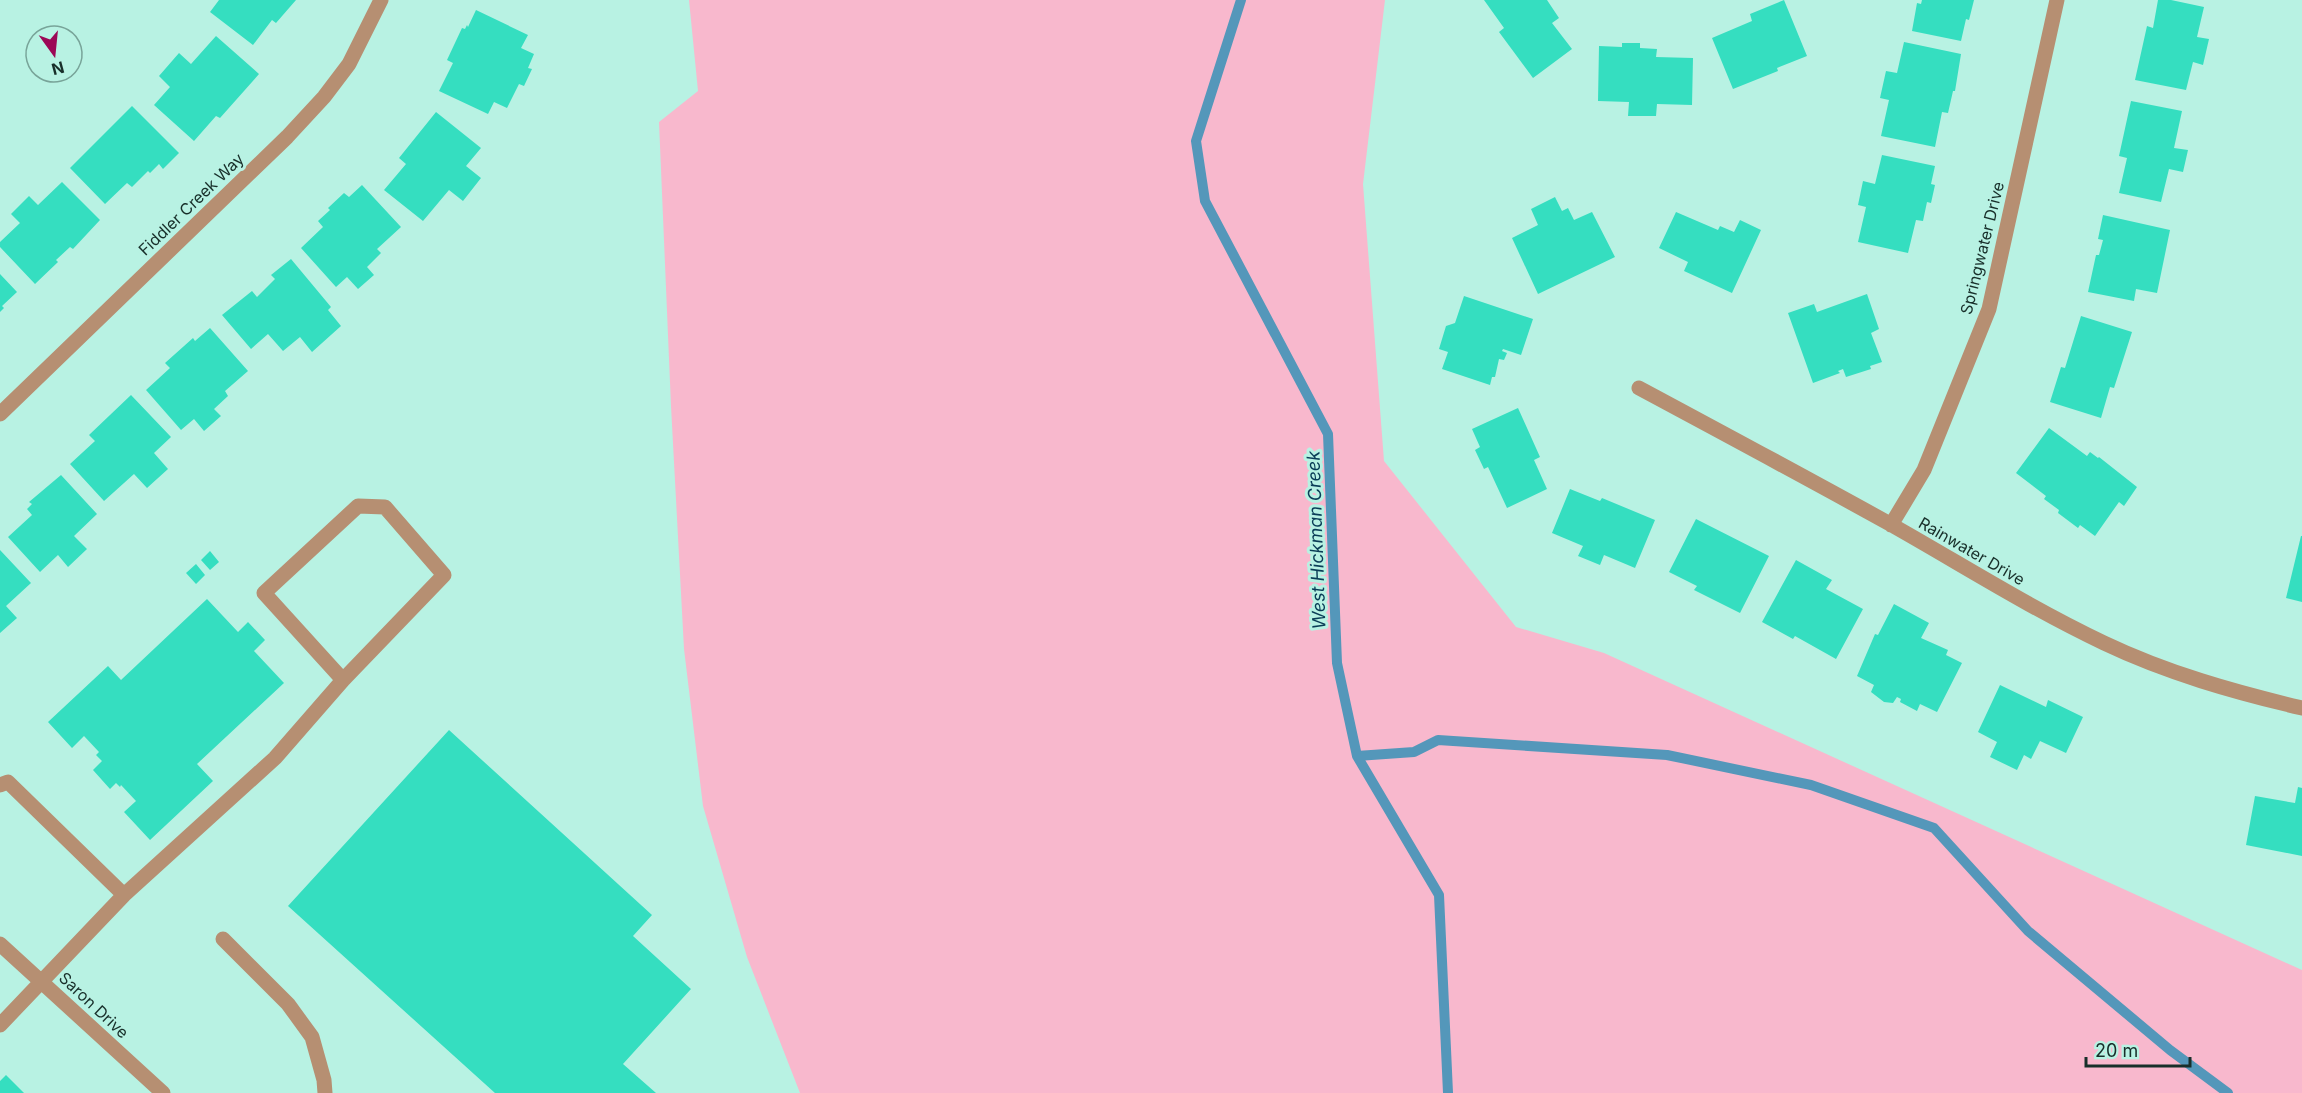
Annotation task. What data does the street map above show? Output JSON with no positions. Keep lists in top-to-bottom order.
{
  "streets": {
    "street": [
      "Fiddler Creek Way",
      "Springwater Drive",
      "Rainwater Drive",
      "Saron Drive"
    ]
  },
  "crossings": [
    ["Springwater Drive", "Rainwater Drive"]
  ],
  "water": ["West Hickman Creek"],
  "scale_bar": "20 m",
  "north": "bottom"
}
